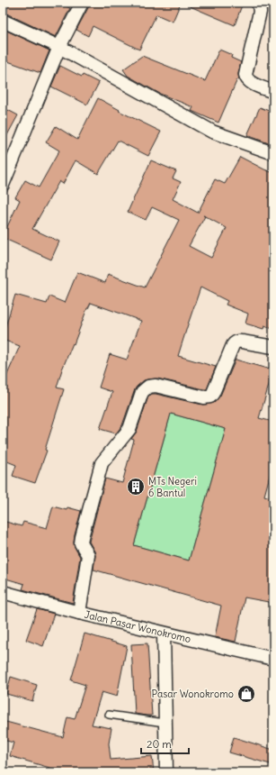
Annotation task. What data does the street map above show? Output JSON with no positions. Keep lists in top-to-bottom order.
{
  "streets": {
    "street": ["Jalan Pasar Wonokromo"]
  },
  "places": {
    "building": ["MTs Negeri 6 Bantul"],
    "shop": ["Pasar Wonokromo"]
  },
  "scale_bar": "20 m"
}
